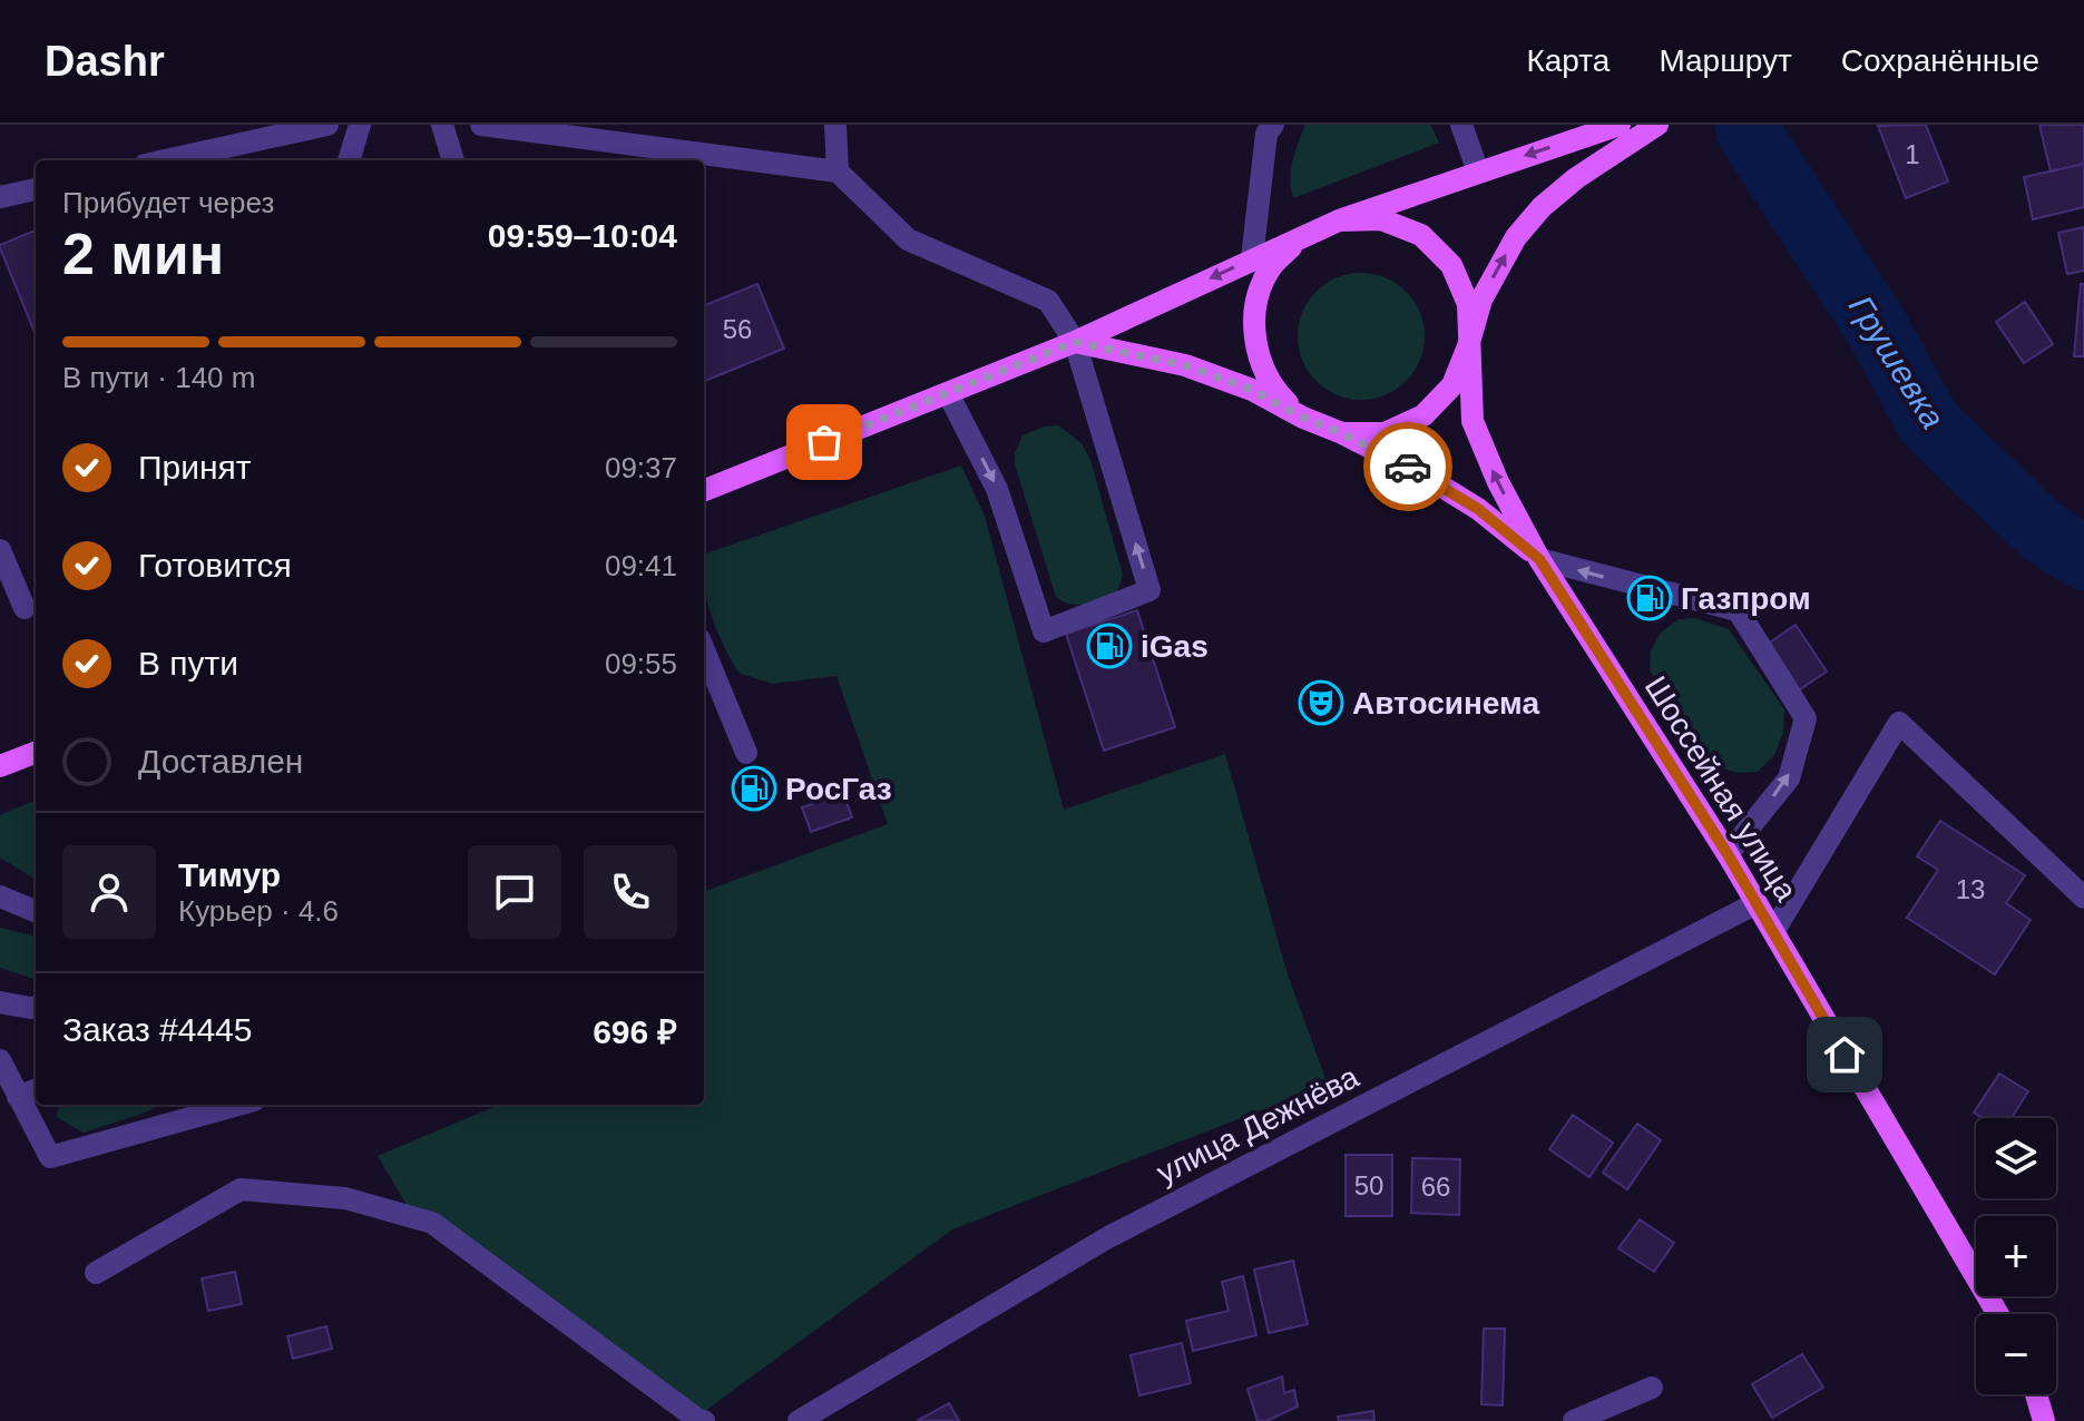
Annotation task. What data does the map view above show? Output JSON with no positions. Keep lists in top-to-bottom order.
{
  "streets": {
    "main road": ["Шоссейная улица"],
    "street": ["улица Дежнёва"]
  },
  "crossings": [
    ["Шоссейная улица", "улица Дежнёва"]
  ],
  "water": ["Грушевка"],
  "places": {
    "fuel station": ["Газпром", "iGas", "РосГаз"],
    "theatre": ["Автосинема"]
  },
  "house_numbers": [
    "1",
    "56",
    "13",
    "50",
    "66"
  ],
  "page": {
    "header": "Dashr",
    "nav": ["Карта", "Маршрут", "Сохранённые"],
    "heading": ["2 мин", "Прибудет через", "09:59–10:04"],
    "panel": [
      "Тимур",
      "Курьер · 4.6",
      "Заказ #4445",
      "696 ₽"
    ],
    "bar": "В пути · 140 m",
    "list": [
      ["Принят", "09:37"],
      ["Готовится", "09:41"],
      ["В пути", "09:55"],
      "Доставлен"
    ],
    "map_buttons": ["+", "−"]
  }
}
